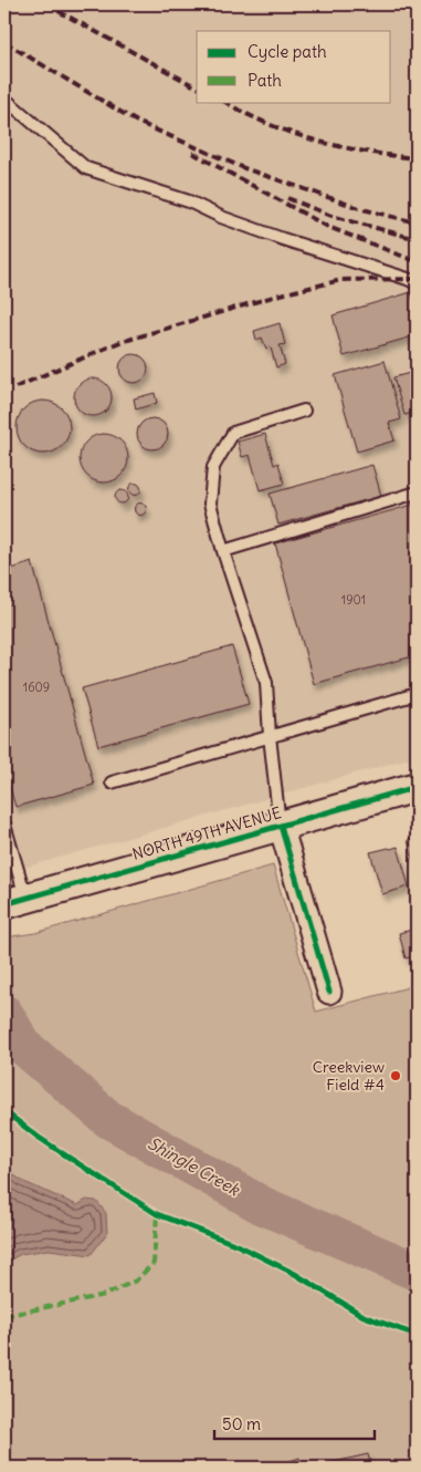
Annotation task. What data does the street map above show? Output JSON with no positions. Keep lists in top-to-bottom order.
{
  "streets": {
    "street": ["NORTH 49TH AVENUE"]
  },
  "water": ["Shingle Creek"],
  "places": ["Creekview Field #4"],
  "house_numbers": ["1901", "1609"],
  "legend": ["Cycle path", "Path"],
  "scale_bar": "50 m"
}
